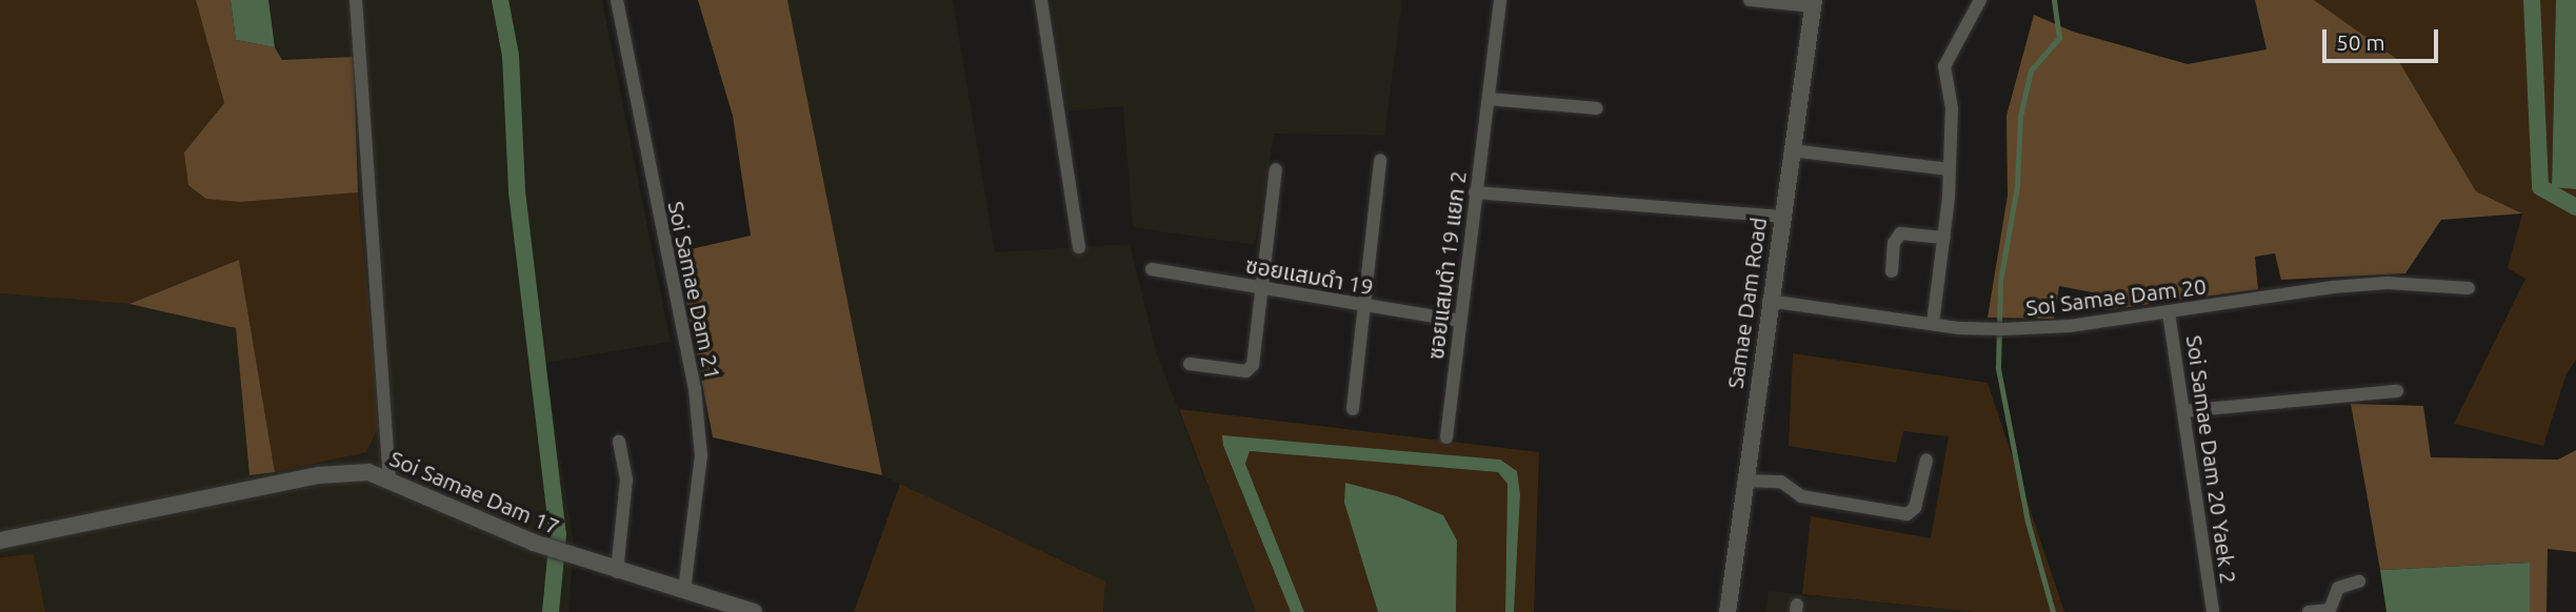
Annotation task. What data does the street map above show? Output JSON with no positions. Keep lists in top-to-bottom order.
{
  "streets": {
    "street": [
      "ซอยแสมดำ 19 แยก 2",
      "ซอยแสมดำ 19",
      "Soi Samae Dam 21",
      "Soi Samae Dam 20",
      "Samae Dam Road",
      "Soi Samae Dam 20 Yaek 2",
      "Soi Samae Dam 17"
    ]
  },
  "crossings": [
    ["ซอยแสมดำ 19 แยก 2", "ซอยแสมดำ 19"],
    ["Soi Samae Dam 21", "Soi Samae Dam 17"],
    ["Soi Samae Dam 20", "Samae Dam Road"],
    ["Soi Samae Dam 20", "Soi Samae Dam 20 Yaek 2"]
  ],
  "scale_bar": "50 m"
}
